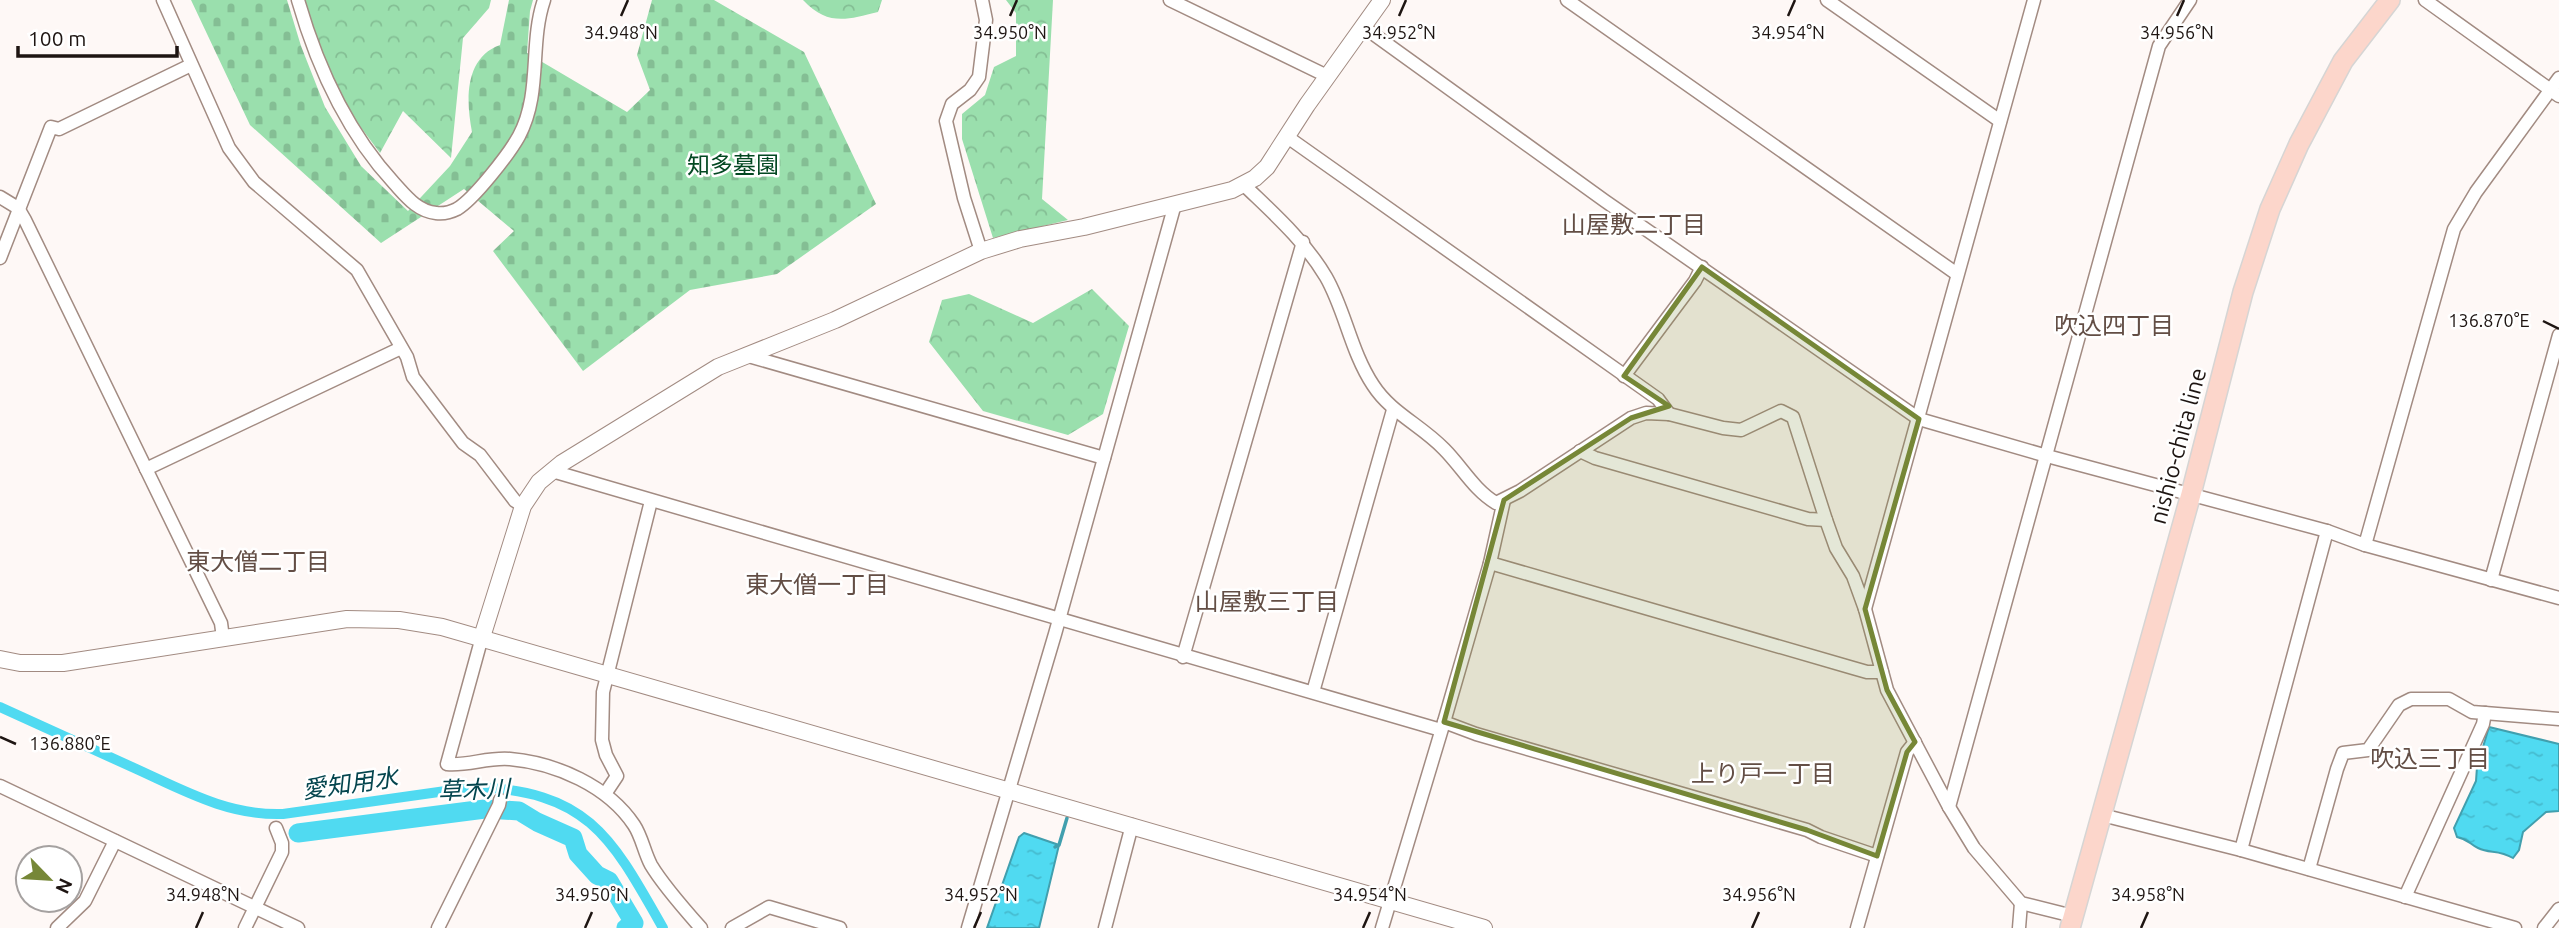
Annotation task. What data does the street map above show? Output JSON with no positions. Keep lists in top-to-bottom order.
{
  "streets": {
    "main road": ["nishio-chita line"]
  },
  "districts": [
    "山屋敷二丁目",
    "吹込四丁目",
    "東大僧二丁目",
    "東大僧一丁目",
    "山屋敷三丁目",
    "吹込三丁目",
    "上り戸一丁目"
  ],
  "water": ["愛知用水", "草木川"],
  "parks": ["知多墓園"],
  "scale_bar": "100 m",
  "north": "bottom right",
  "coordinates": [
    "34.948°N",
    "34.950°N",
    "34.952°N",
    "34.954°N",
    "34.956°N",
    "136.870°E",
    "136.880°E",
    "34.958°N"
  ]
}
